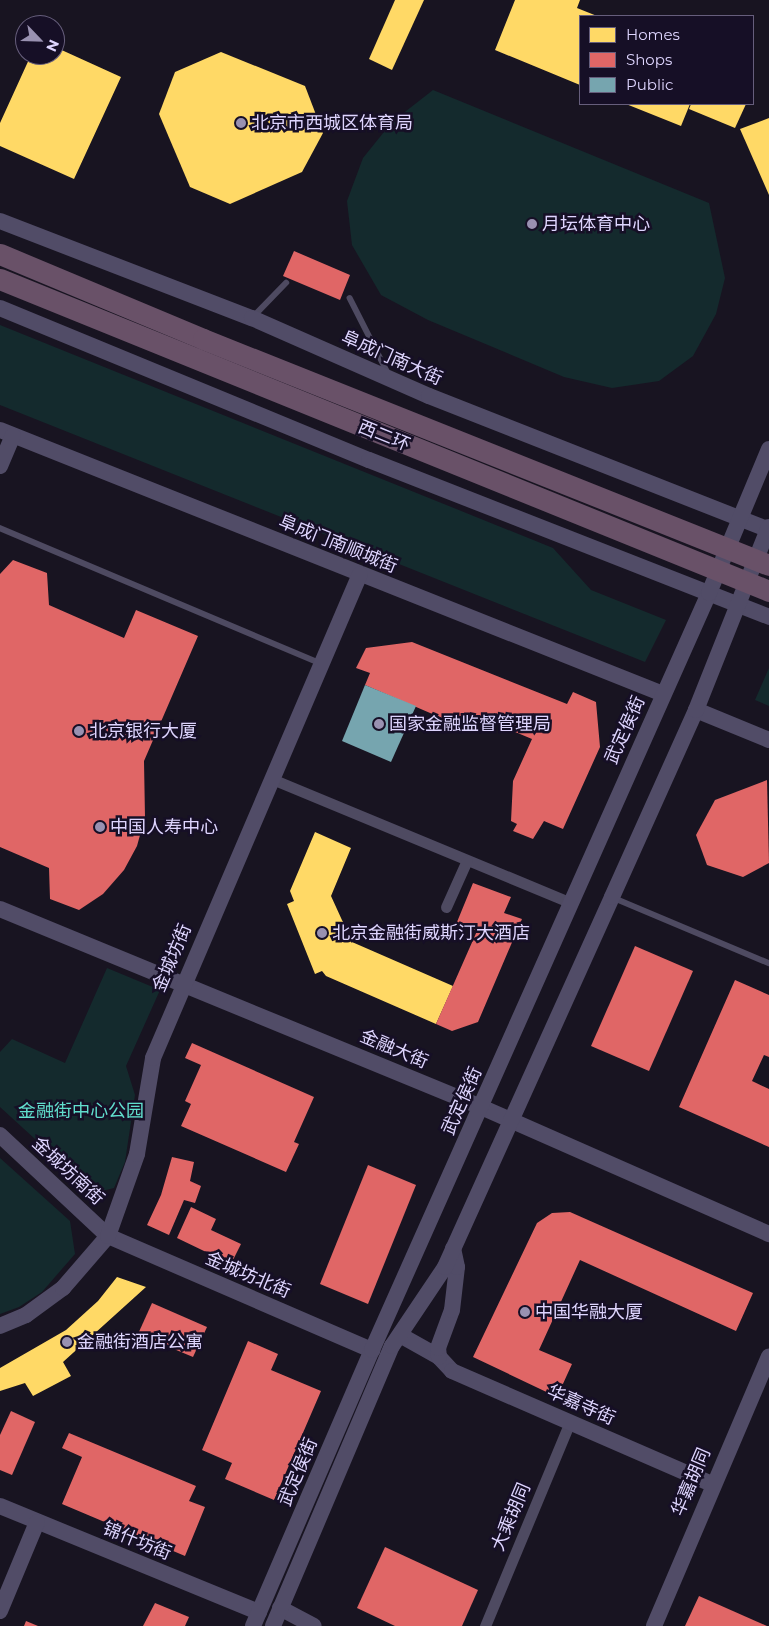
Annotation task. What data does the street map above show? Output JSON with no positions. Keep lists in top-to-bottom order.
{
  "streets": {
    "highway": ["西二环"],
    "street": [
      "阜成门南大街",
      "阜成门南顺城街",
      "武定侯街",
      "金城坊街",
      "金融大街",
      "金城坊南街",
      "金城坊北街",
      "华嘉寺街",
      "华嘉胡同",
      "大乘胡同",
      "锦什坊街"
    ]
  },
  "crossings": [
    ["阜成门南大街", "武定侯街"],
    ["阜成门南顺城街", "武定侯街"],
    ["阜成门南顺城街", "金城坊街"],
    ["武定侯街", "金融大街"],
    ["武定侯街", "金城坊北街"],
    ["武定侯街", "华嘉寺街"],
    ["武定侯街", "锦什坊街"],
    ["金城坊街", "金融大街"],
    ["金城坊街", "金城坊南街"],
    ["金城坊街", "金城坊北街"],
    ["金城坊南街", "金城坊北街"],
    ["华嘉寺街", "华嘉胡同"],
    ["华嘉寺街", "大乘胡同"]
  ],
  "parks": ["金融街中心公园"],
  "places": [
    "北京市西城区体育局",
    "月坛体育中心",
    "国家金融监督管理局",
    "北京银行大厦",
    "中国人寿中心",
    "北京金融街威斯汀大酒店",
    "中国华融大厦",
    "金融街酒店公寓"
  ],
  "legend": ["Homes", "Shops", "Public"],
  "north": "bottom right"
}
